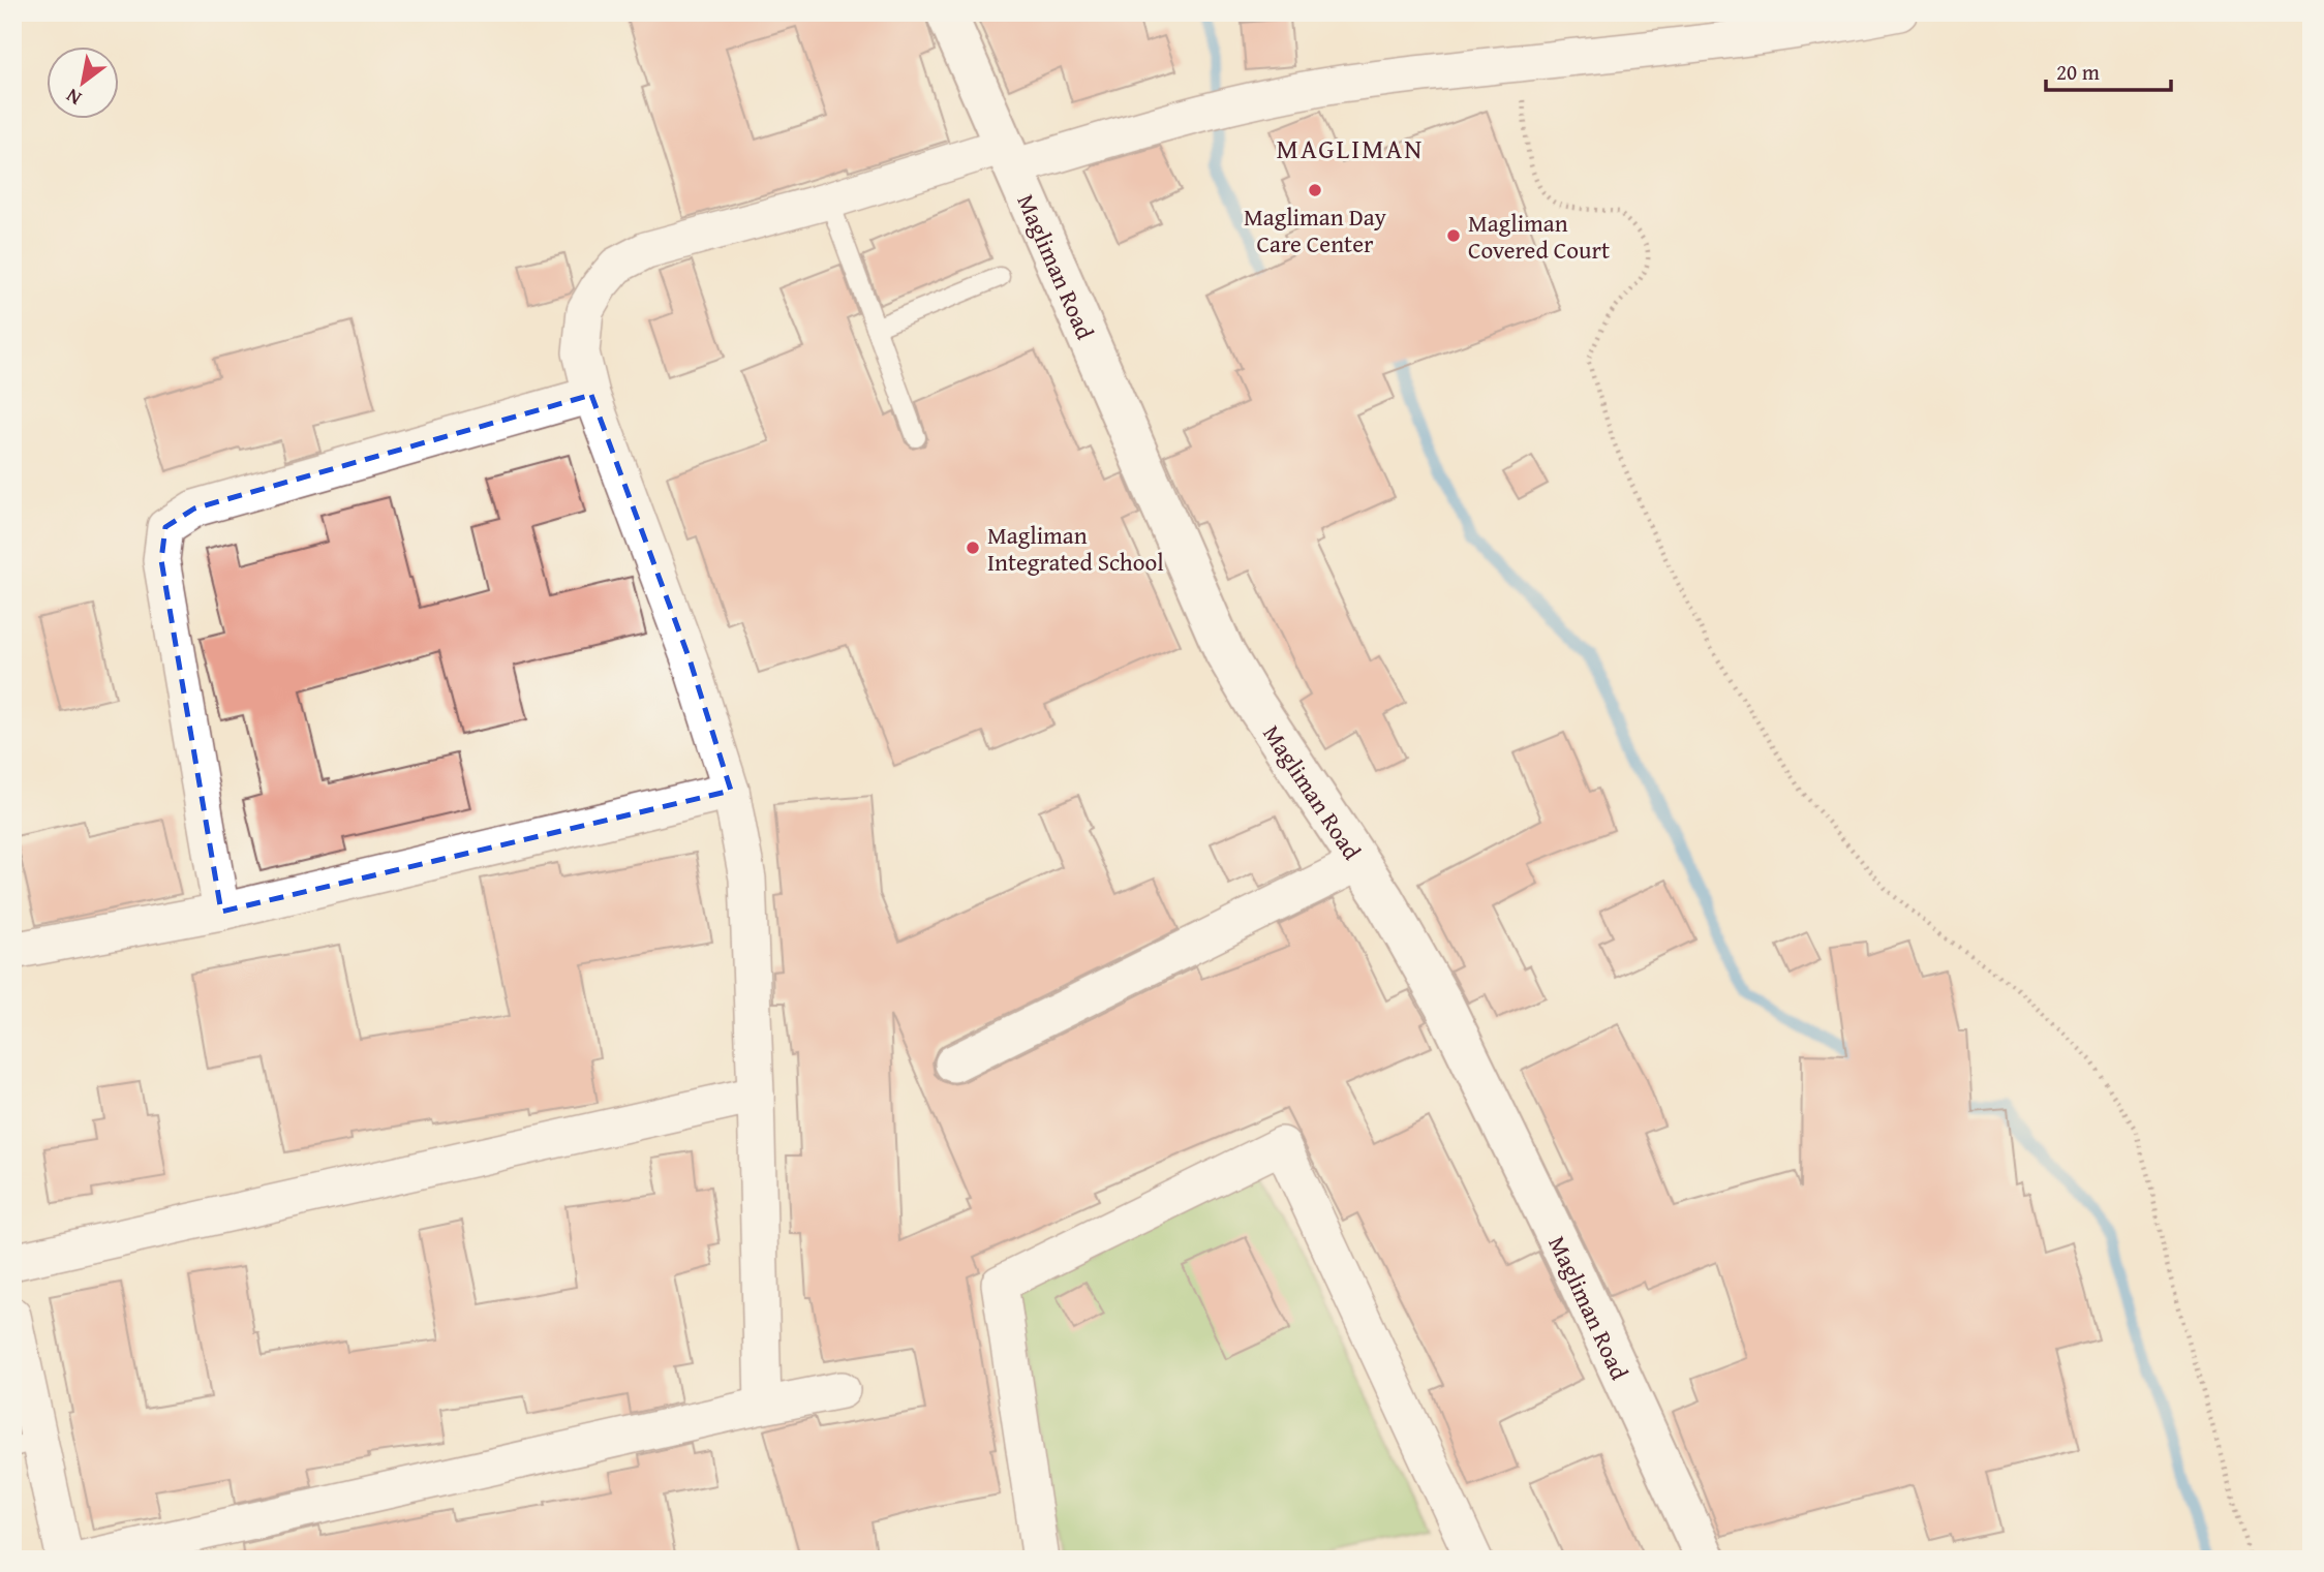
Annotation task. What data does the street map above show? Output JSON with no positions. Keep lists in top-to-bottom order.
{
  "streets": {
    "street": ["Magliman Road"]
  },
  "districts": ["MAGLIMAN"],
  "places": ["Magliman Day Care Center", "Magliman Covered Court", "Magliman Integrated School"],
  "scale_bar": "20 m",
  "north": "bottom left"
}
